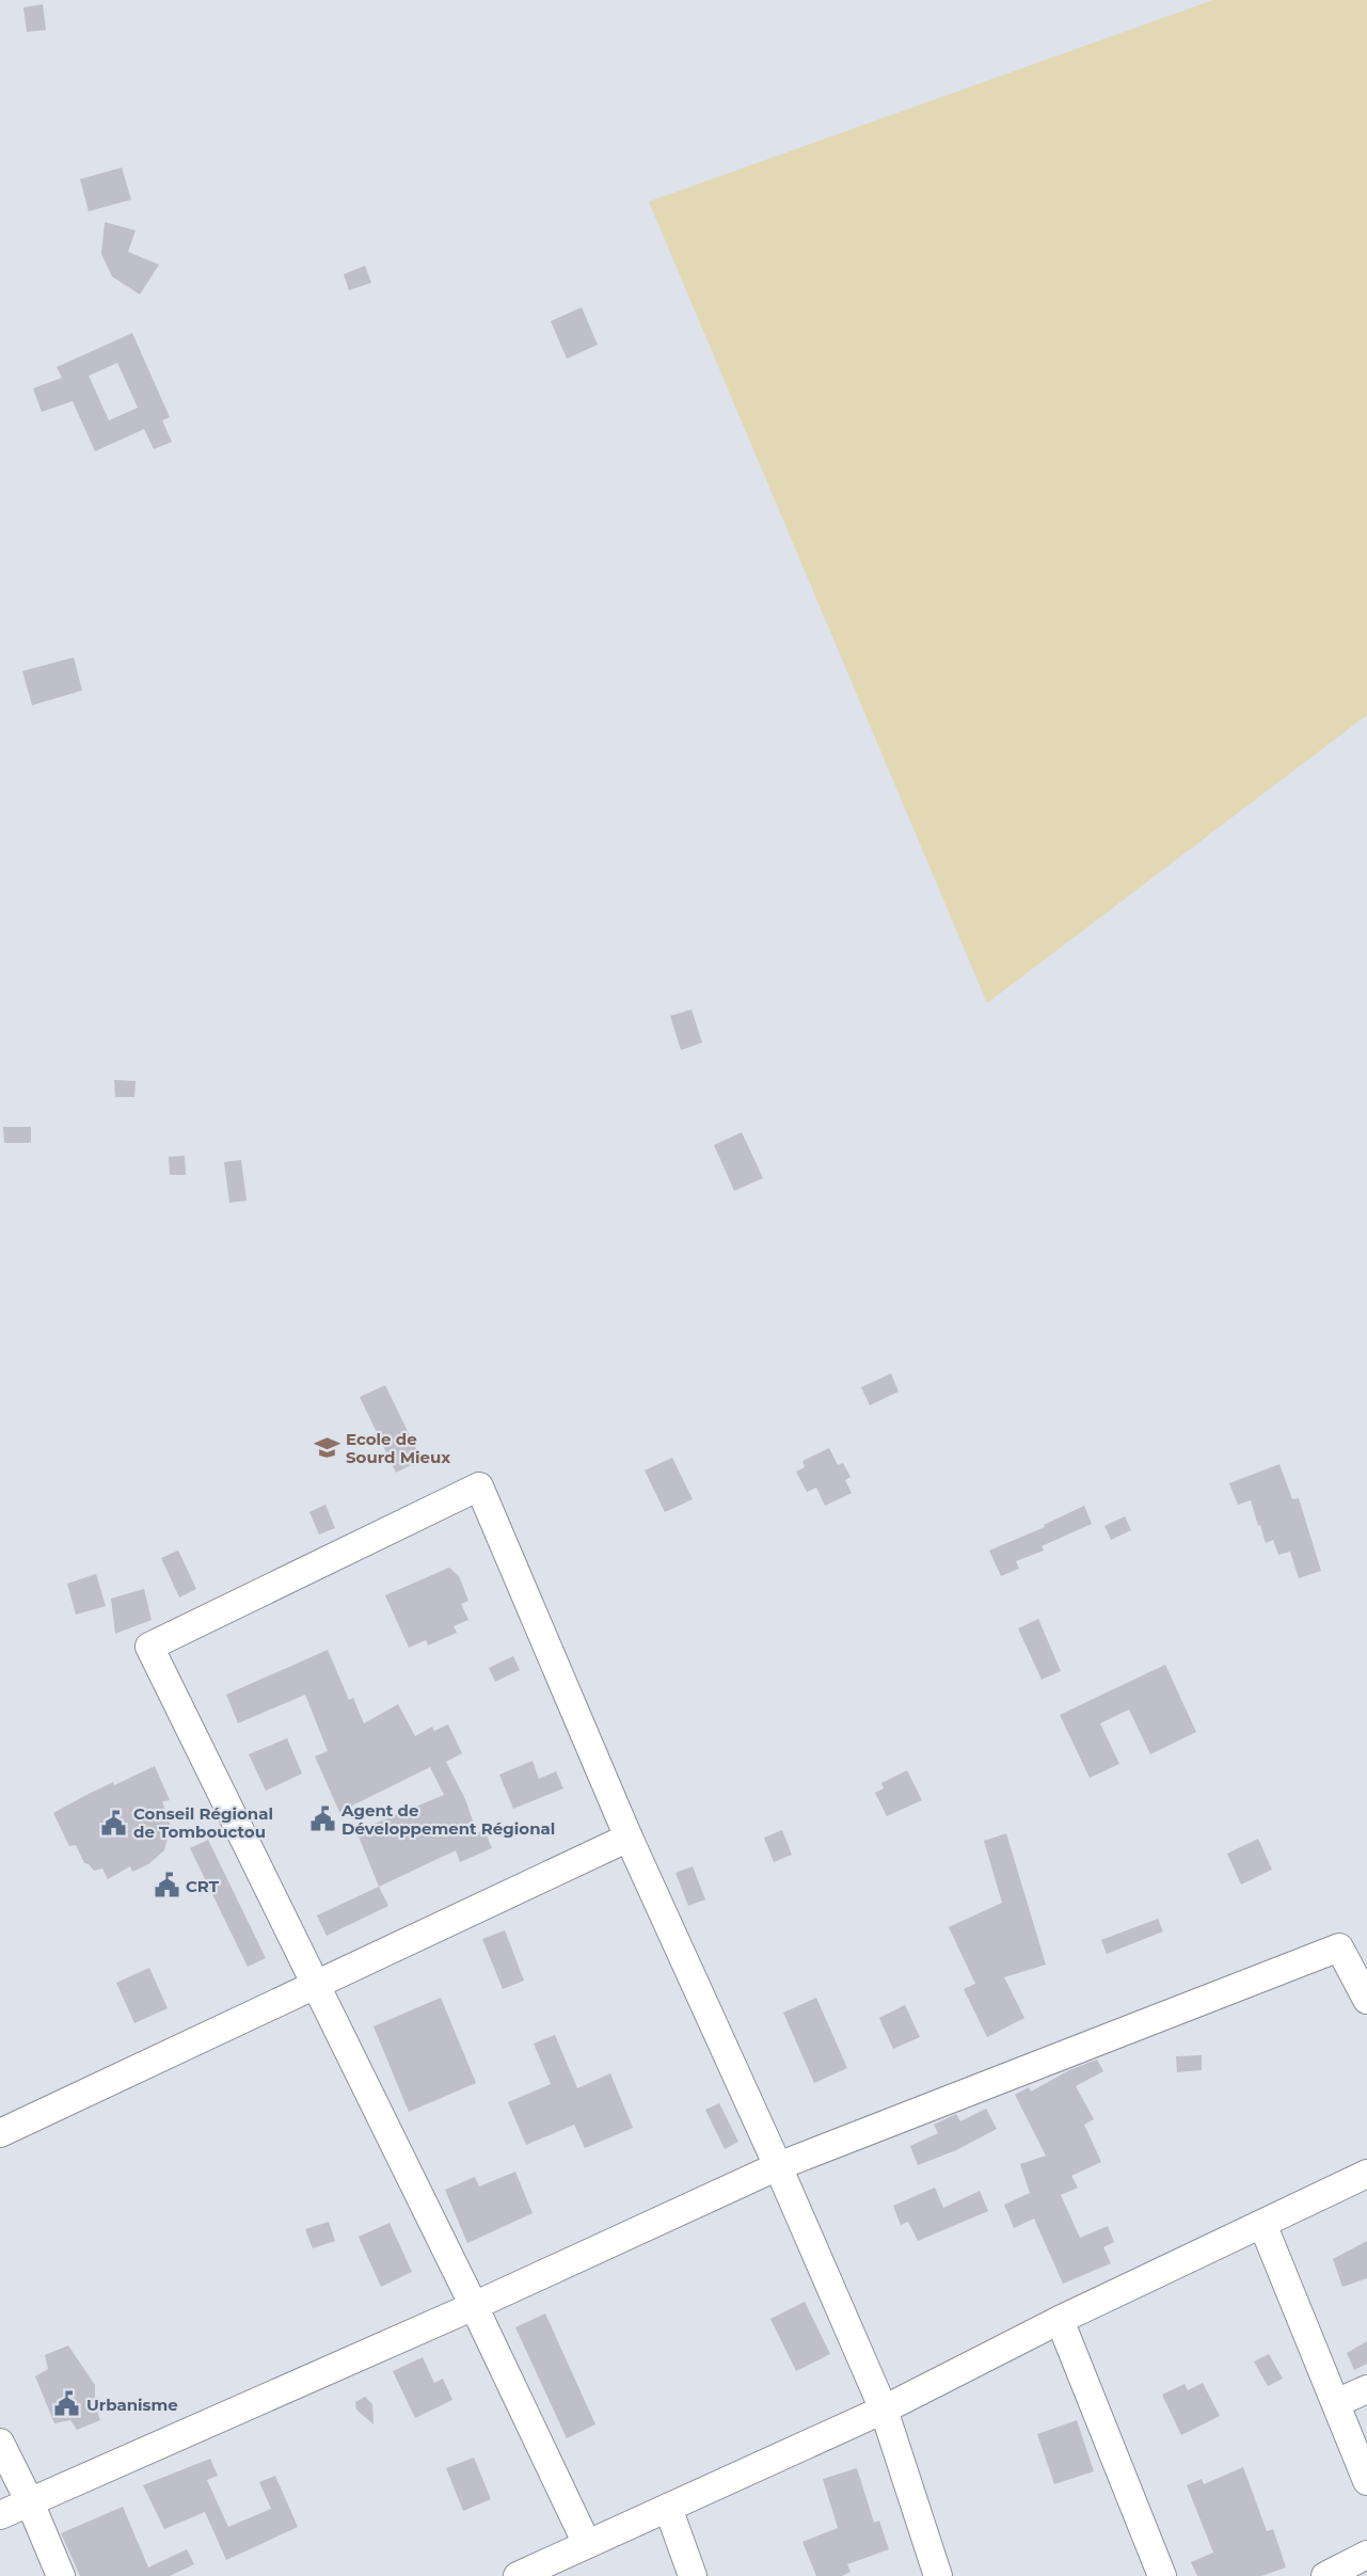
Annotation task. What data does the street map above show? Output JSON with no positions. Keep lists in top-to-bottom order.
{
  "places": {
    "school or university": ["Ecole de Sourd Mieux"],
    "public building": [
      "Agent de Développement Régional",
      "Conseil Régional de Tombouctou",
      "CRT",
      "Urbanisme"
    ]
  }
}
